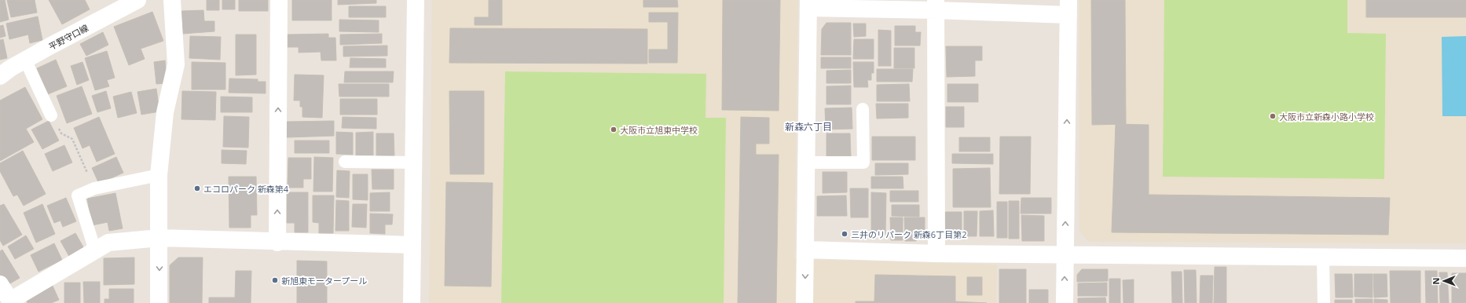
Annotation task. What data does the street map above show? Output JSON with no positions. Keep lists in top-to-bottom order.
{
  "streets": {
    "street": ["平野守口線"]
  },
  "districts": ["新森六丁目"],
  "places": [
    "大阪市立新森小路小学校",
    "大阪市立旭東中学校",
    "エコロパーク 新森第4",
    "三井のリパーク 新森6丁目第2",
    "新旭東モータープール"
  ],
  "north": "left"
}
